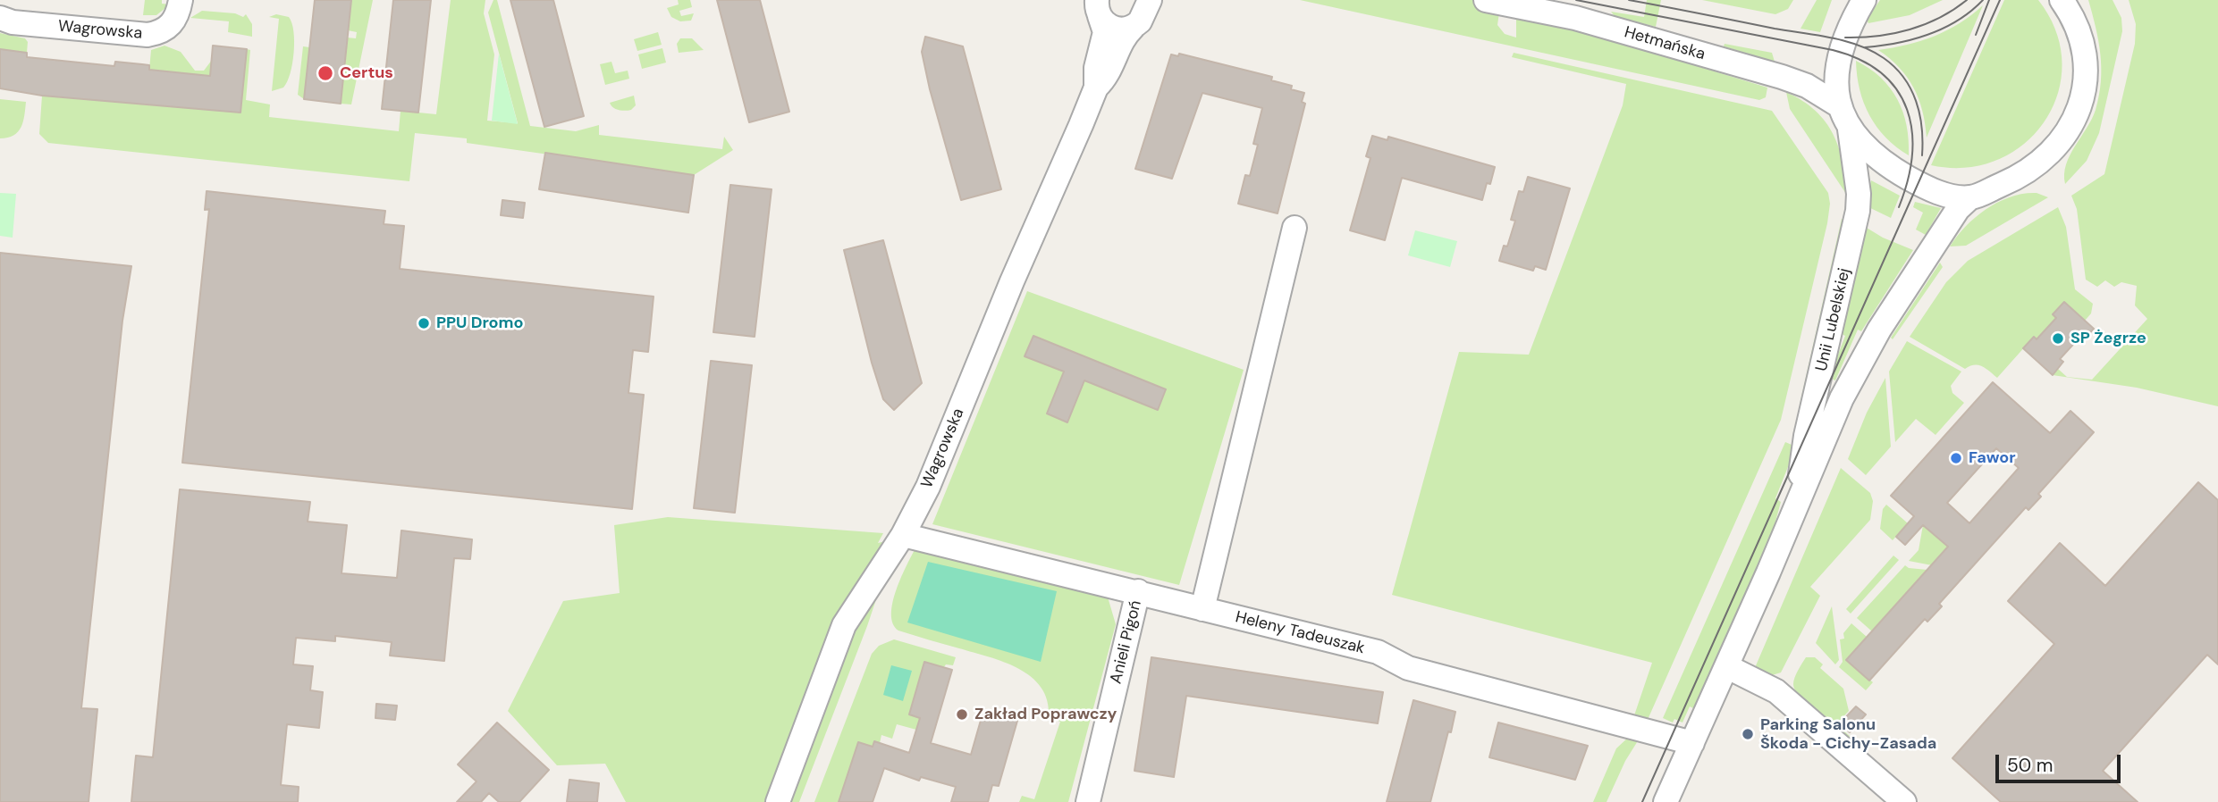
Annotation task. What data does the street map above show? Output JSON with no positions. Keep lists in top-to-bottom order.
{
  "streets": {
    "street": [
      "Wagrowska",
      "Hetmańska",
      "Unii Lubelskiej",
      "Heleny Tadeuszak",
      "Anieli Pigoń"
    ]
  },
  "crossings": [
    ["Wagrowska", "Heleny Tadeuszak"],
    ["Unii Lubelskiej", "Heleny Tadeuszak"],
    ["Heleny Tadeuszak", "Anieli Pigoń"]
  ],
  "places": [
    "Certus",
    "PPU Dromo",
    "SP Żegrze",
    "Fawor",
    "Zakład Poprawczy",
    "Parking Salonu Škoda - Cichy-Zasada"
  ],
  "scale_bar": "50 m"
}
